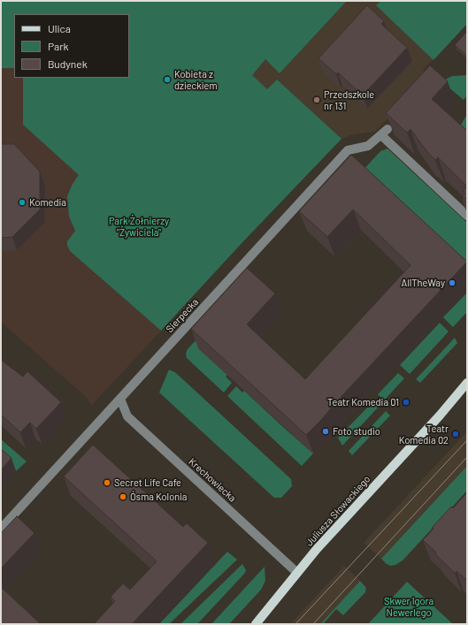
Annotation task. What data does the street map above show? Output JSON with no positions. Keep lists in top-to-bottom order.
{
  "streets": {
    "main road": ["Juliusza Słowackiego"],
    "street": ["Sierpecka", "Krechowiecka"]
  },
  "crossings": [
    ["Sierpecka", "Krechowiecka"],
    ["Krechowiecka", "Juliusza Słowackiego"]
  ],
  "parks": ["Park Żołnierzy \"Żywiciela\"", "Skwer Igora Newerlego"],
  "places": [
    "Kobieta z dzieckiem",
    "Przedszkole nr 131",
    "Komedia",
    "AllTheWay",
    "Teatr Komedia 01",
    "Foto studio",
    "Teatr Komedia 02",
    "Secret Life Cafe",
    "Ósma Kolonia"
  ],
  "legend": ["Ulica", "Park", "Budynek"]
}
